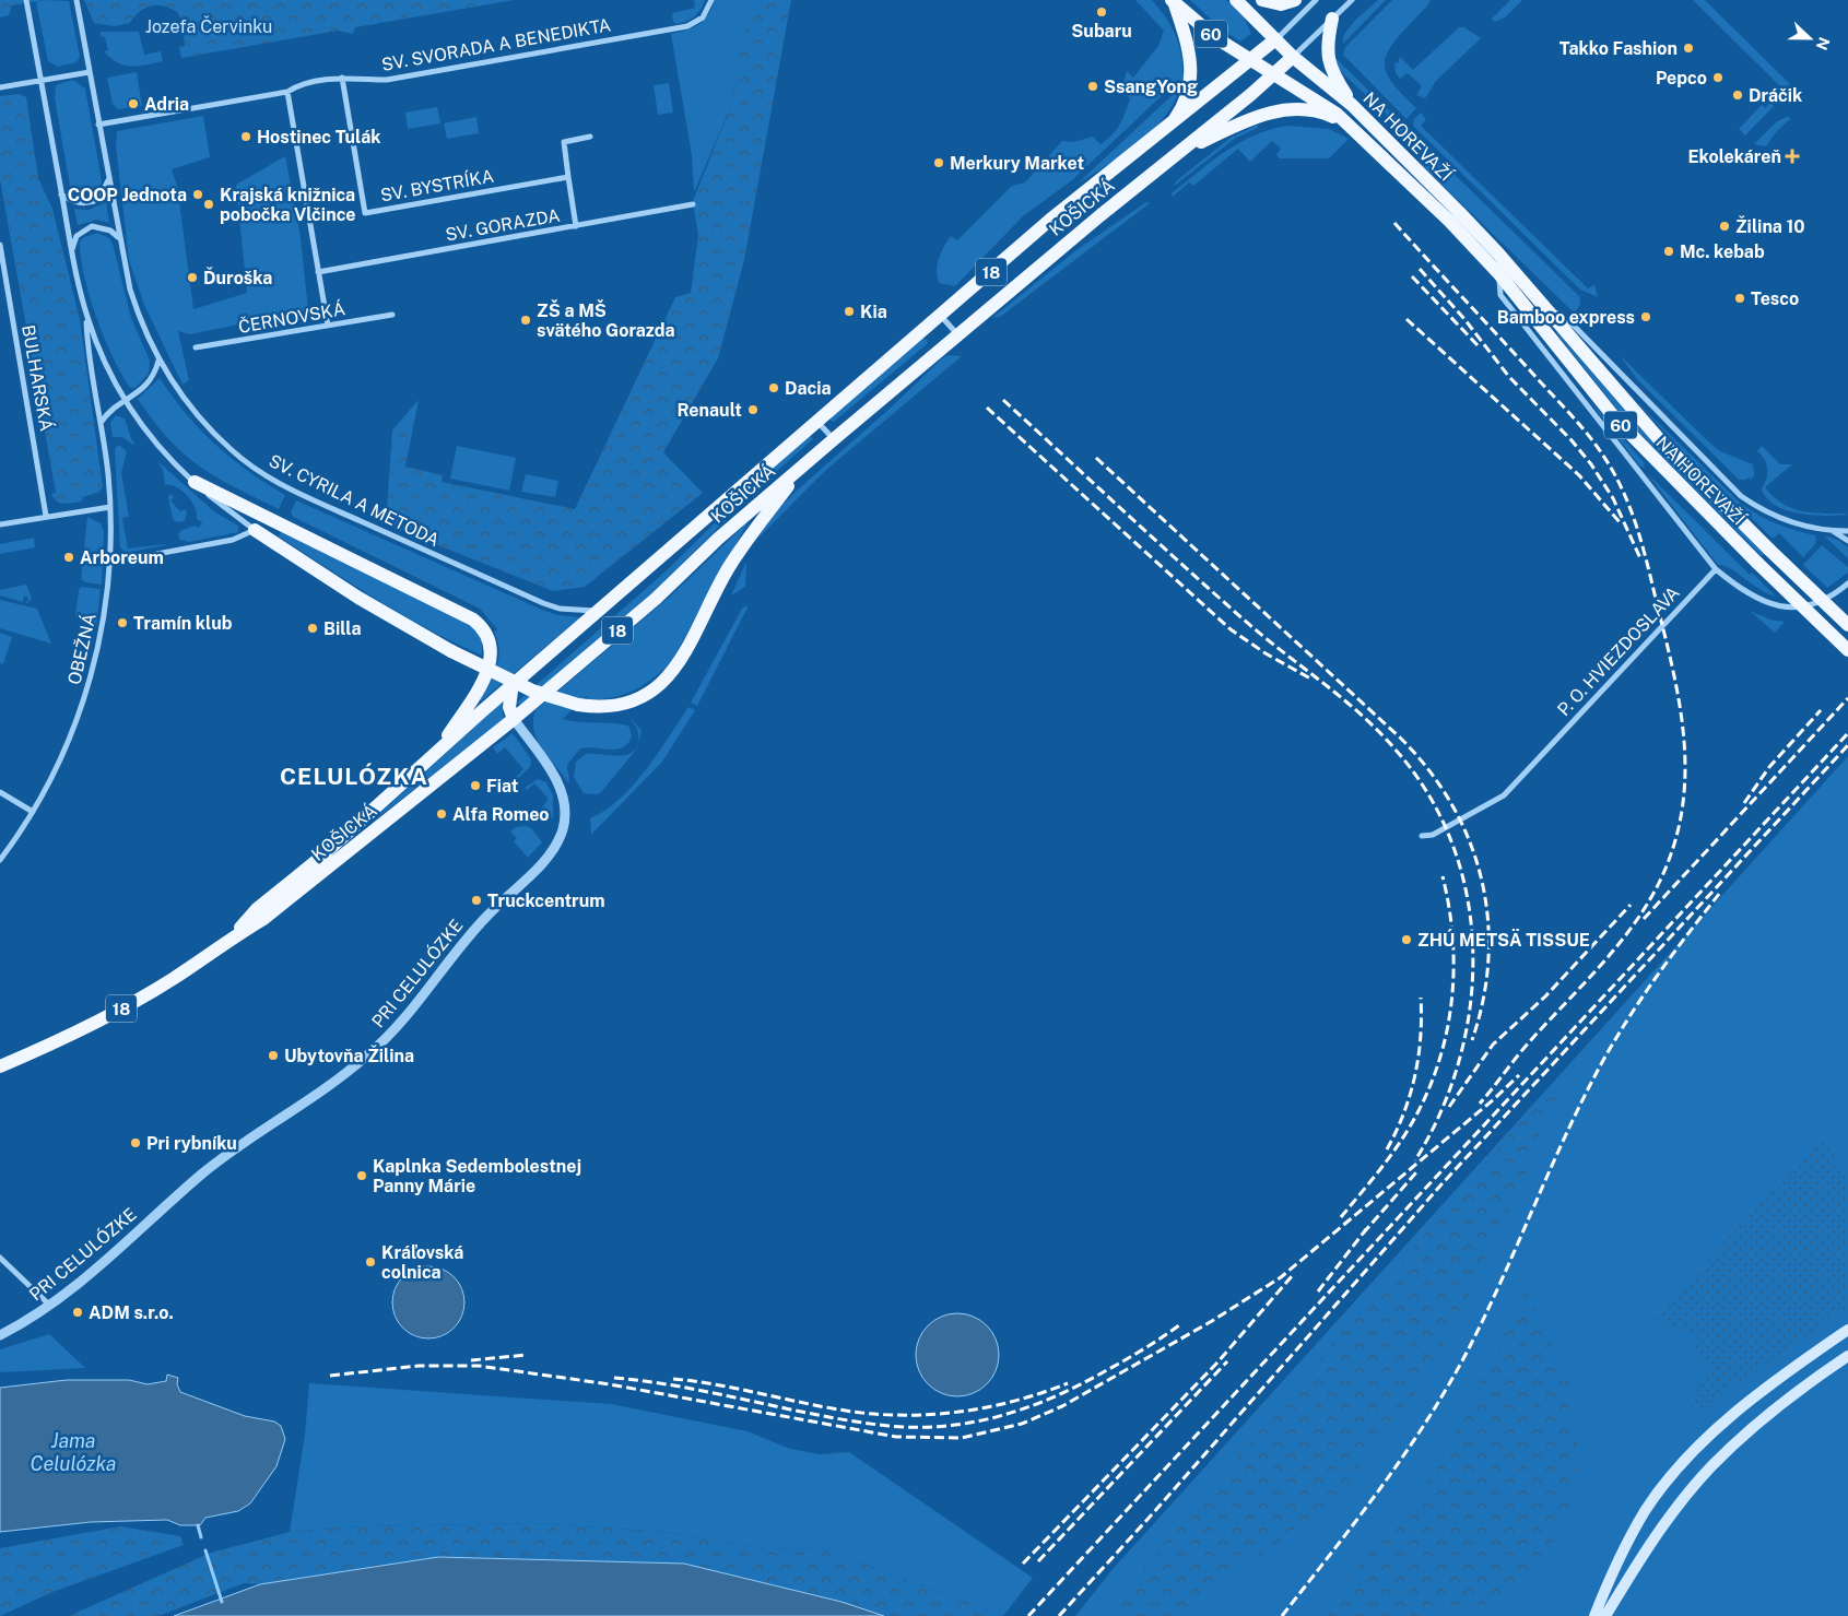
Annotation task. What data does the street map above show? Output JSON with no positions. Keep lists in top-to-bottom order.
{
  "streets": {
    "main road": [
      "60",
      "NA HOREVAŽÍ",
      "KOŠICKÁ",
      "18"
    ],
    "street": [
      "SV. SVORADA A BENEDIKTA",
      "SV. BYSTRÍKA",
      "SV. GORAZDA",
      "ČERNOVSKÁ",
      "BULHARSKÁ",
      "SV. CYRILA A METODA",
      "OBEŽNÁ",
      "P. O. HVIEZDOSLAVA",
      "PRI CELULÓZKE"
    ]
  },
  "crossings": [
    ["60", "NA HOREVAŽÍ"],
    ["60", "KOŠICKÁ"],
    ["60", "18"],
    ["SV. SVORADA A BENEDIKTA", "SV. BYSTRÍKA"],
    ["SV. SVORADA A BENEDIKTA", "SV. CYRILA A METODA"],
    ["NA HOREVAŽÍ", "KOŠICKÁ"],
    ["NA HOREVAŽÍ", "18"],
    ["NA HOREVAŽÍ", "P. O. HVIEZDOSLAVA"],
    ["KOŠICKÁ", "18"],
    ["KOŠICKÁ", "SV. CYRILA A METODA"],
    ["KOŠICKÁ", "PRI CELULÓZKE"]
  ],
  "districts": ["CELULÓZKA"],
  "water": ["Jama Celulózka"],
  "parks": ["Jozefa Červinku"],
  "places": {
    "other": [
      "Subaru",
      "Takko Fashion",
      "Pepco",
      "SsangYong",
      "Dráčik",
      "Adria",
      "Hostinec Tulák",
      "Merkury Market",
      "COOP Jednota",
      "Krajská knižnica pobočka Vlčince",
      "Žilina 10",
      "Mc. kebab",
      "Ďuroška",
      "Tesco",
      "Kia",
      "Bamboo express",
      "ZŠ a MŠ svätého Gorazda",
      "Dacia",
      "Renault",
      "Arboreum",
      "Tramín klub",
      "Billa",
      "Fiat",
      "Alfa Romeo",
      "Truckcentrum",
      "ZHÚ METSÄ TISSUE",
      "Ubytovňa Žilina",
      "Pri rybníku",
      "Kaplnka Sedembolestnej Panny Márie",
      "Kráľovská colnica",
      "ADM s.r.o."
    ],
    "health": ["Ekolekáreň"]
  },
  "north": "right"
}
